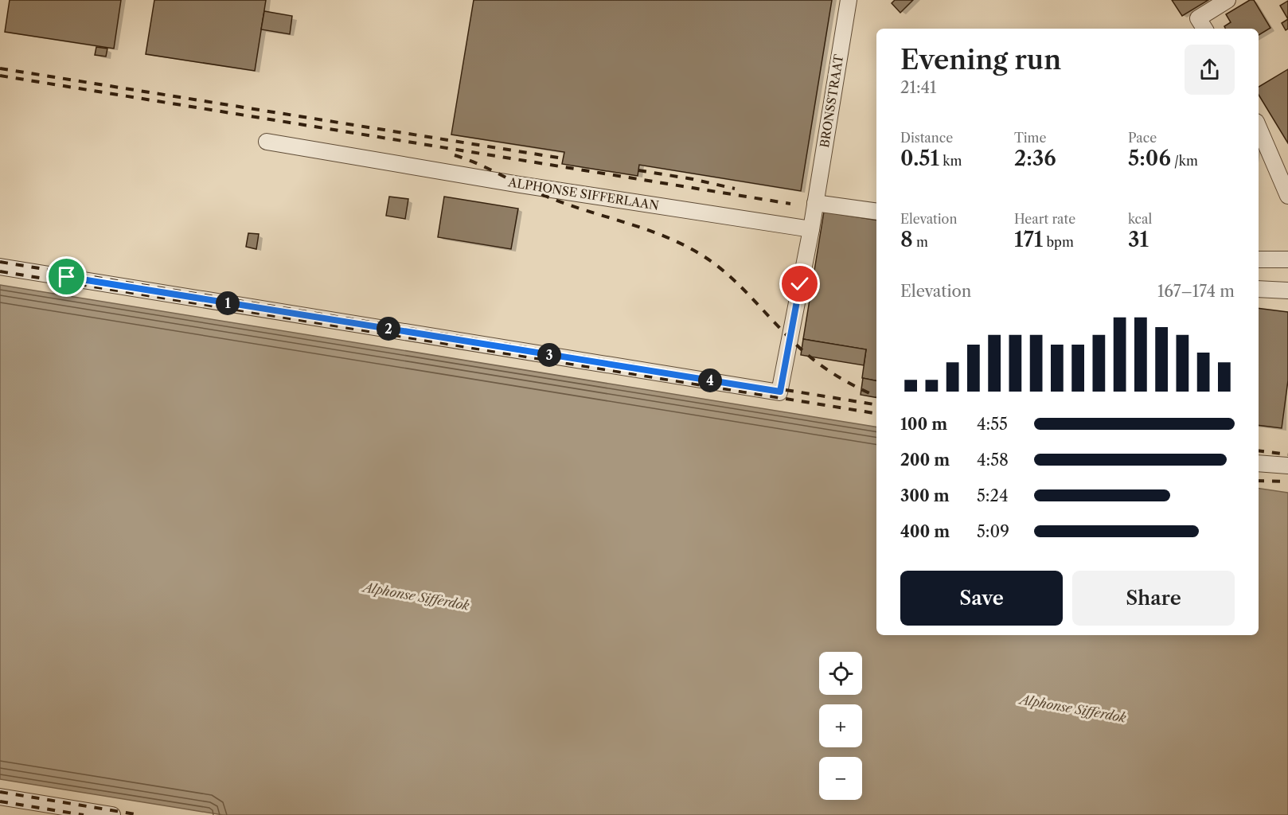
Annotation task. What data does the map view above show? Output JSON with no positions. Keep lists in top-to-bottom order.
{
  "streets": {
    "street": ["BRONSSTRAAT", "ALPHONSE SIFFERLAAN"]
  },
  "water": ["Alphonse Sifferdok"],
  "page": {
    "heading": ["Evening run", "21:41"],
    "stats": [
      ["Distance", "0.51 km"],
      ["Time", "2:36"],
      ["Pace", "5:06 /km"],
      ["Elevation", "8 m"],
      ["Heart rate", "171 bpm"],
      ["kcal", "31"]
    ],
    "chart": ["Elevation", "167–174 m"],
    "pins": [
      "1",
      "2",
      "3",
      "4"
    ],
    "list": [
      {
        "name": "100 m",
        "note": "4:55"
      },
      {
        "name": "200 m",
        "note": "4:58"
      },
      {
        "name": "300 m",
        "note": "5:24"
      },
      {
        "name": "400 m",
        "note": "5:09"
      }
    ],
    "buttons": ["Save", "Share"],
    "map_buttons": ["+", "−"]
  }
}
